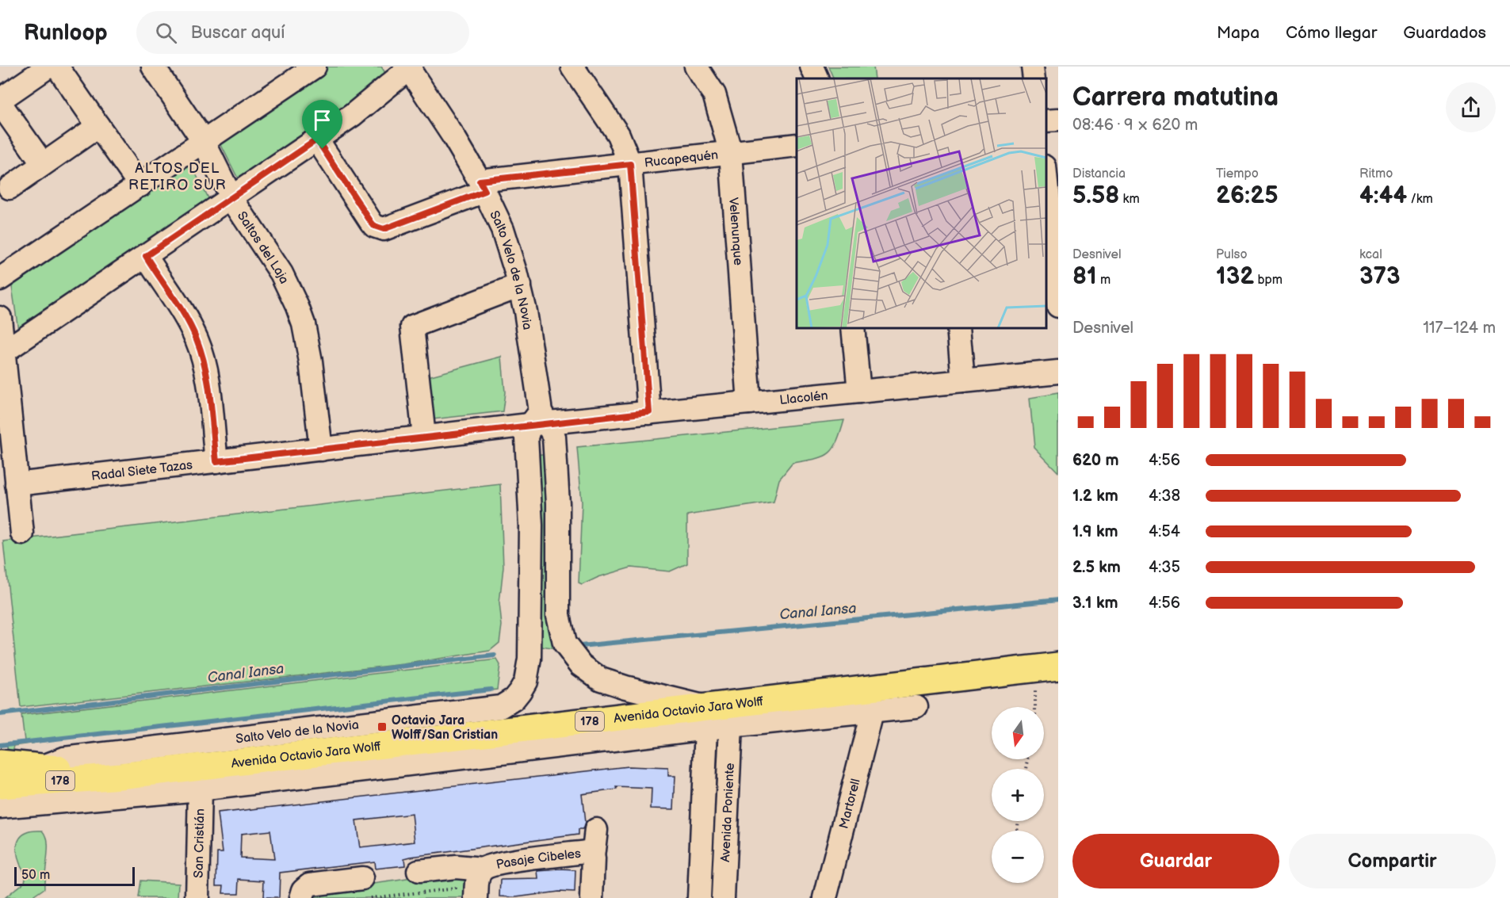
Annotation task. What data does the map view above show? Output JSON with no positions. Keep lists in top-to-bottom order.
{
  "streets": {
    "main road": ["Avenida Octavio Jara Wolff", "178"],
    "street": [
      "Rucapequén",
      "Velenunque",
      "Saltos del Laja",
      "Salto Velo de la Novia",
      "Llacolén",
      "Radal Siete Tazas",
      "Martorell",
      "Avenida Poniente",
      "San Cristián",
      "Pasaje Cibeles"
    ]
  },
  "crossings": [
    ["Rucapequén", "Velenunque"],
    ["Rucapequén", "Salto Velo de la Novia"],
    ["Velenunque", "Llacolén"],
    ["Saltos del Laja", "Radal Siete Tazas"],
    ["Salto Velo de la Novia", "Llacolén"],
    ["Salto Velo de la Novia", "Radal Siete Tazas"],
    ["Salto Velo de la Novia", "Avenida Octavio Jara Wolff"],
    ["Salto Velo de la Novia", "Avenida Poniente"],
    ["Llacolén", "Radal Siete Tazas"],
    ["Avenida Octavio Jara Wolff", "Martorell"],
    ["Avenida Octavio Jara Wolff", "Avenida Poniente"],
    ["Avenida Octavio Jara Wolff", "San Cristián"]
  ],
  "districts": ["ALTOS DEL RETIRO SUR"],
  "water": ["Canal Iansa"],
  "places": {
    "transit": ["Octavio Jara Wolff/San Cristian"]
  },
  "scale_bar": "50 m",
  "north": "bottom",
  "page": {
    "header": "Runloop",
    "search": "Buscar aquí",
    "nav": ["Mapa", "Cómo llegar", "Guardados"],
    "heading": ["Carrera matutina", "08:46 · 9 × 620 m"],
    "stats": [
      ["Distancia", "5.58 km"],
      ["Tiempo", "26:25"],
      ["Ritmo", "4:44 /km"],
      ["Desnivel", "81 m"],
      ["Pulso", "132 bpm"],
      ["kcal", "373"]
    ],
    "chart": ["Desnivel", "117–124 m"],
    "list": [
      {
        "name": "620 m",
        "note": "4:56"
      },
      {
        "name": "1.2 km",
        "note": "4:38"
      },
      {
        "name": "1.9 km",
        "note": "4:54"
      },
      {
        "name": "2.5 km",
        "note": "4:35"
      },
      {
        "name": "3.1 km",
        "note": "4:56"
      }
    ],
    "map_buttons": ["+", "−"],
    "buttons": ["Guardar", "Compartir"],
    "scale": "50 m"
  }
}
